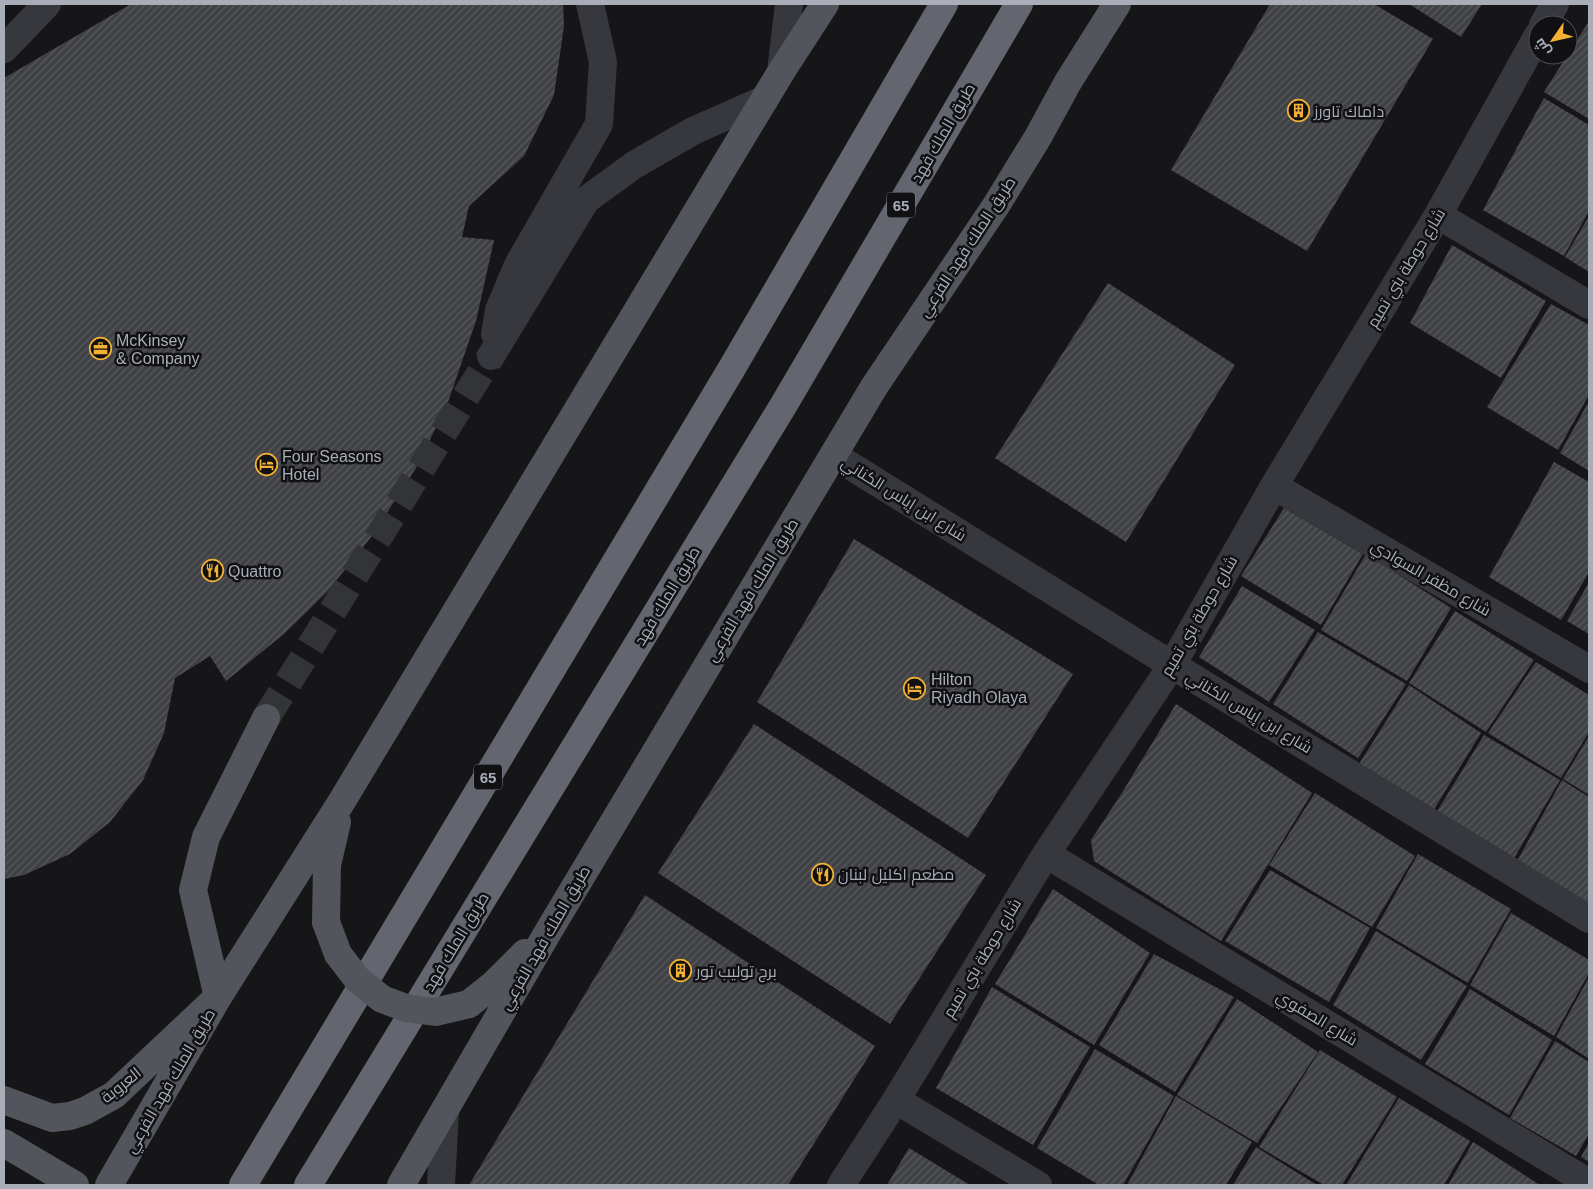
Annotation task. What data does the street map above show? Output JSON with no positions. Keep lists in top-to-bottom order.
{
  "streets": {
    "highway": ["طريق الملك فهد", "65"],
    "main road": ["طريق الملك فهد الفرعي", "العروبة"],
    "street": [
      "شارع حوطة بني تميم",
      "شارع ابن إياس الكناني",
      "شارع مظفر السوادي",
      "شارع الصفوي"
    ]
  },
  "crossings": [
    ["طريق الملك فهد الفرعي", "شارع ابن إياس الكناني"],
    ["طريق الملك فهد الفرعي", "العروبة"],
    ["شارع حوطة بني تميم", "شارع ابن إياس الكناني"],
    ["شارع حوطة بني تميم", "شارع مظفر السوادي"],
    ["شارع حوطة بني تميم", "شارع الصفوي"]
  ],
  "places": {
    "building": ["داماك تاورز", "برج توليب تور"],
    "office": ["McKinsey & Company"],
    "hotel": ["Four Seasons Hotel", "Hilton Riyadh Olaya"],
    "restaurant": ["Quattro", "مطعم اكليل لبنان"]
  },
  "north": "bottom left"
}
